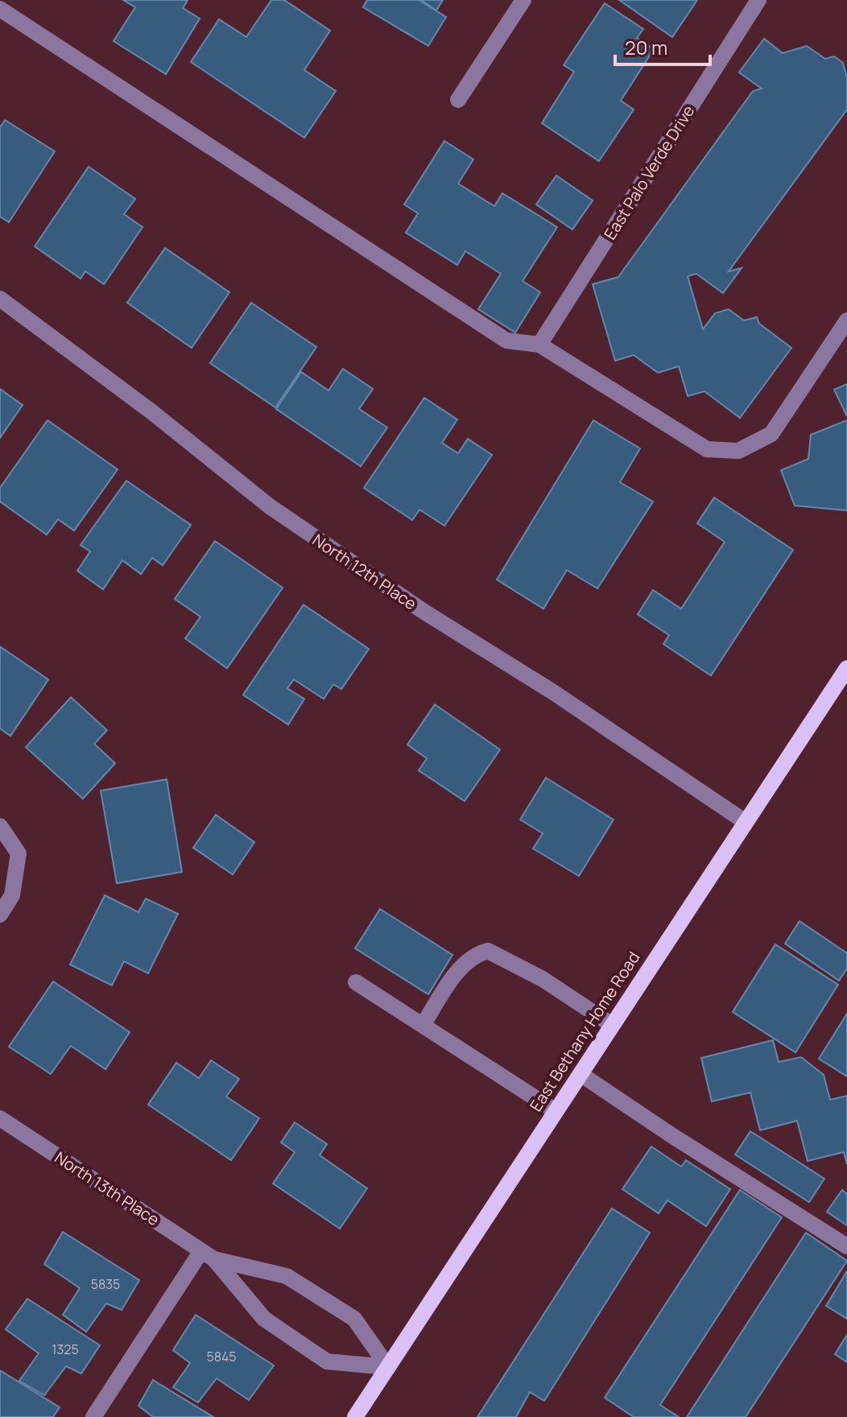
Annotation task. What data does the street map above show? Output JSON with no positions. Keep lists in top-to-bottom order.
{
  "streets": {
    "main road": ["East Bethany Home Road"],
    "street": ["East Palo Verde Drive", "North 12th Place", "North 13th Place"]
  },
  "crossings": [
    ["North 12th Place", "East Bethany Home Road"],
    ["East Bethany Home Road", "North 13th Place"]
  ],
  "house_numbers": ["5835", "1325", "5845"],
  "scale_bar": "20 m"
}
